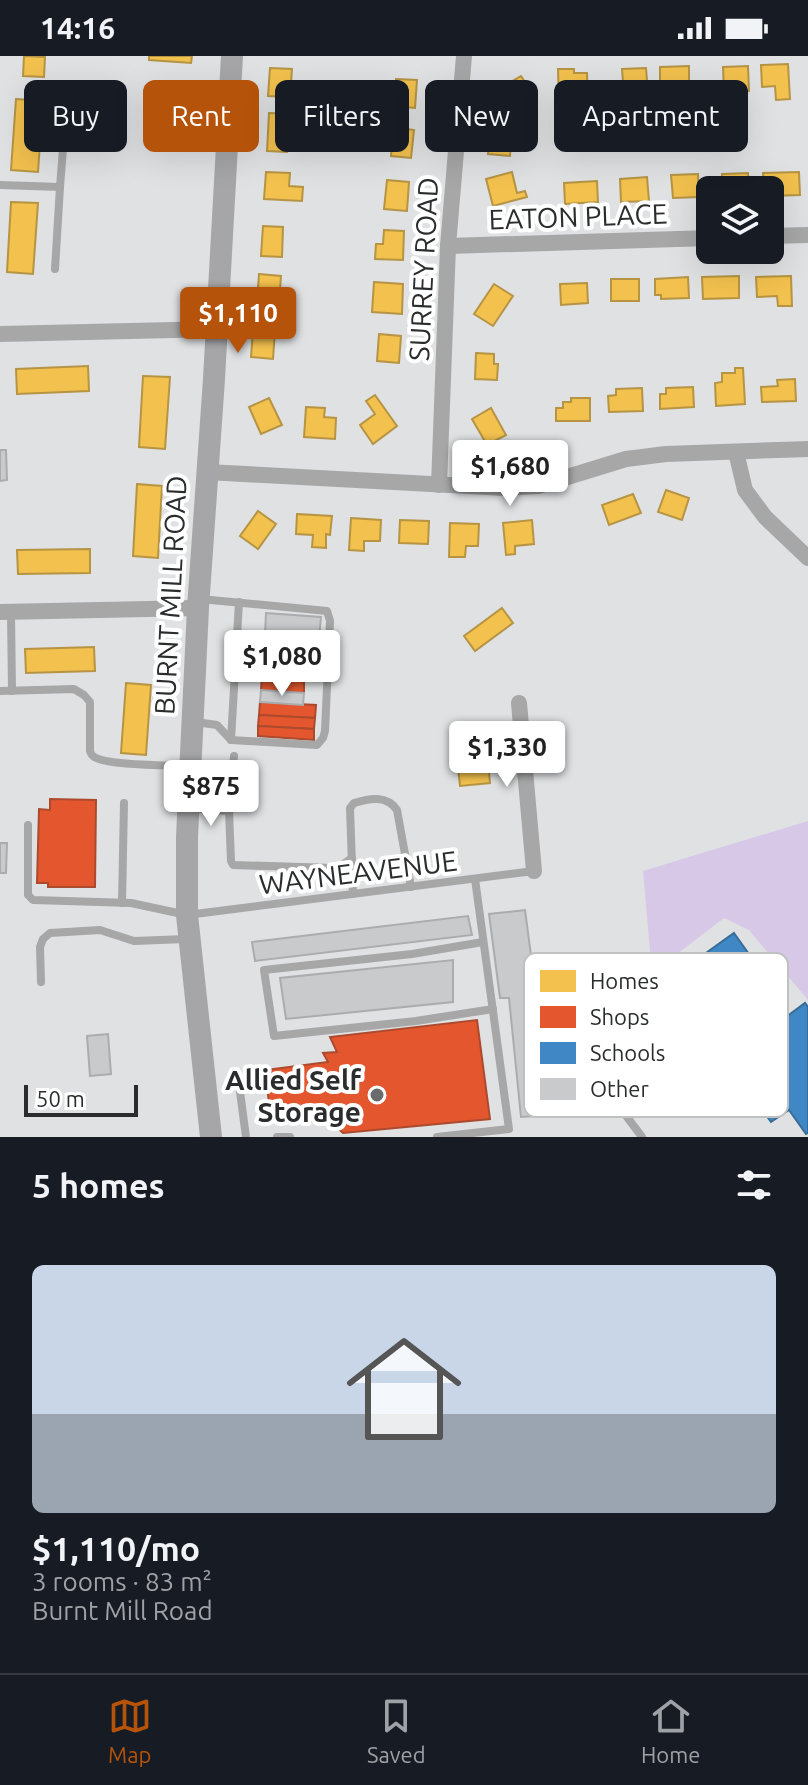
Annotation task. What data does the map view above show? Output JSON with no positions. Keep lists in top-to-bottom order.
{
  "streets": {
    "main road": ["BURNT MILL ROAD"],
    "street": ["EATON PLACE", "SURREY ROAD"],
    "lane": ["WAYNEAVENUE"]
  },
  "crossings": [
    ["EATON PLACE", "SURREY ROAD"],
    ["BURNT MILL ROAD", "WAYNEAVENUE"]
  ],
  "places": ["Allied Self Storage"],
  "legend": [
    "Homes",
    "Shops",
    "Schools",
    "Other"
  ],
  "scale_bar": "50 m",
  "page": {
    "status": "14:16",
    "chip": [
      "Buy",
      "Rent",
      "Filters",
      "New",
      "Apartment"
    ],
    "price": [
      "$1,110",
      "$1,680",
      "$1,080",
      "$1,330",
      "$875"
    ],
    "scale": "50 m",
    "heading": "5 homes",
    "list": [
      {
        "name": "$1,110/mo",
        "note": "3 rooms · 83 m² · Burnt Mill Road"
      }
    ],
    "tabs": ["Map", "Saved", "Home"]
  }
}
